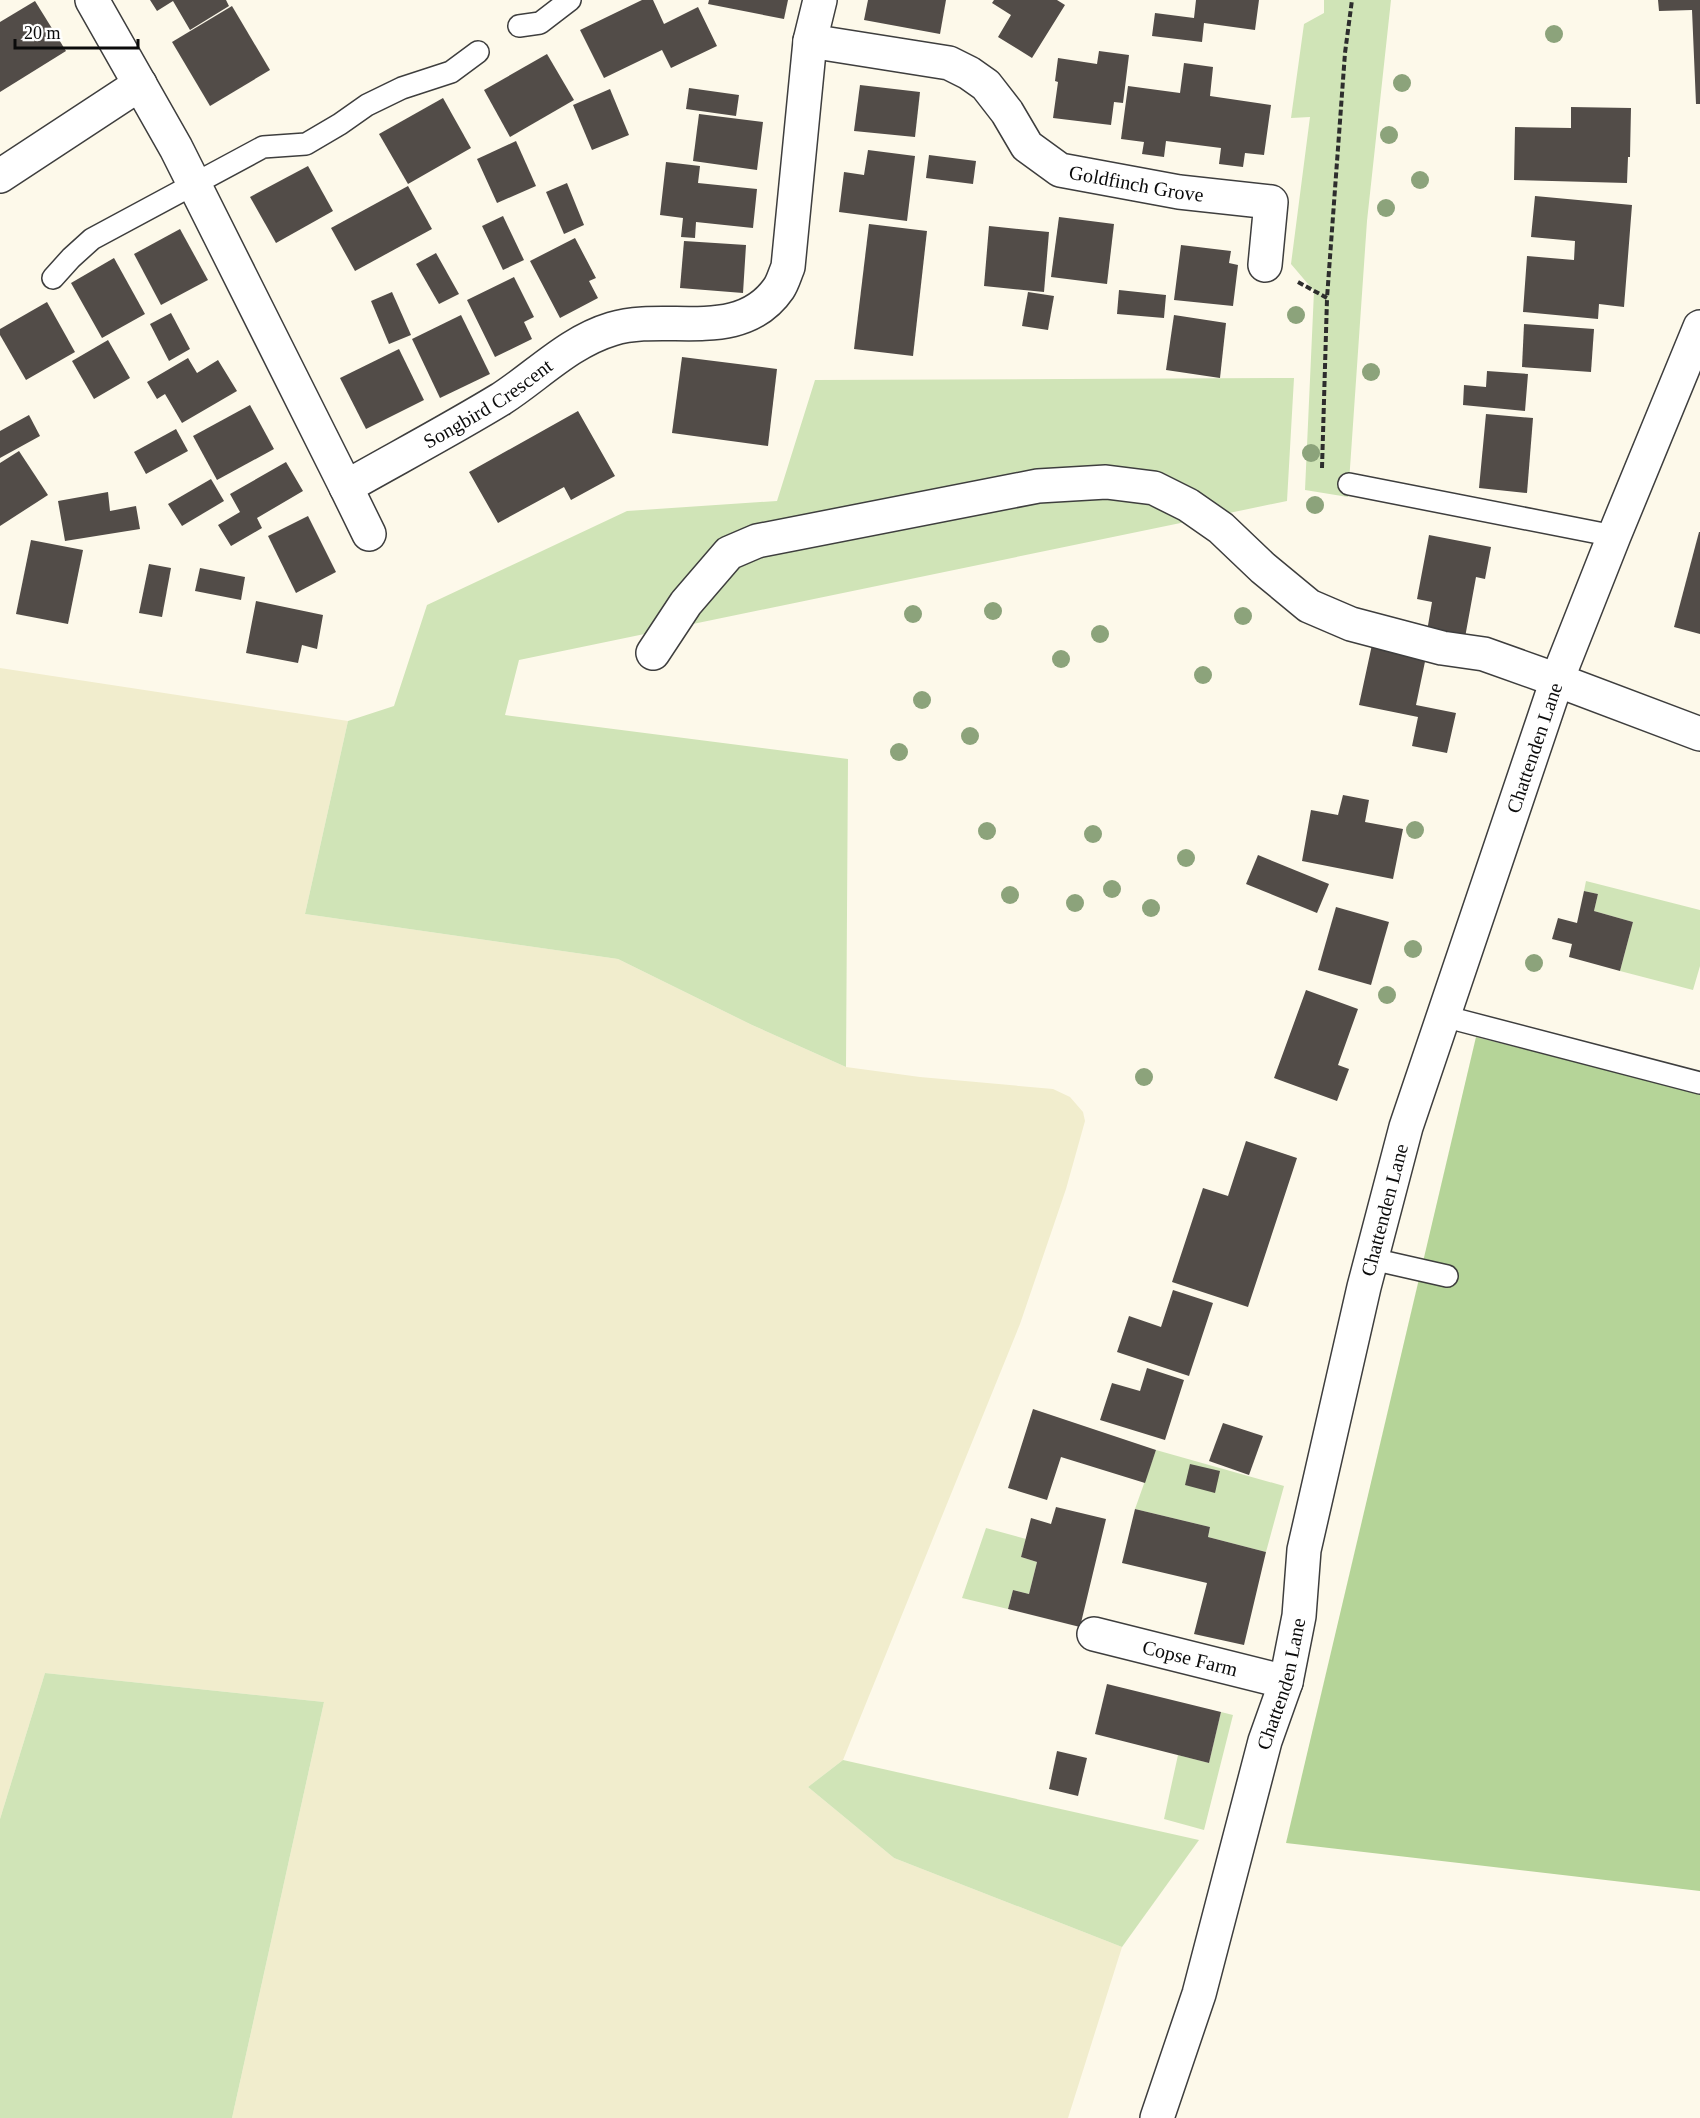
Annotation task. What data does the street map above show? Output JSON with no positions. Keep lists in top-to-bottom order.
{
  "streets": {
    "street": [
      "Goldfinch Grove",
      "Songbird Crescent",
      "Chattenden Lane",
      "Copse Farm"
    ]
  },
  "crossings": [
    ["Goldfinch Grove", "Songbird Crescent"],
    ["Chattenden Lane", "Copse Farm"]
  ],
  "scale_bar": "20 m"
}
